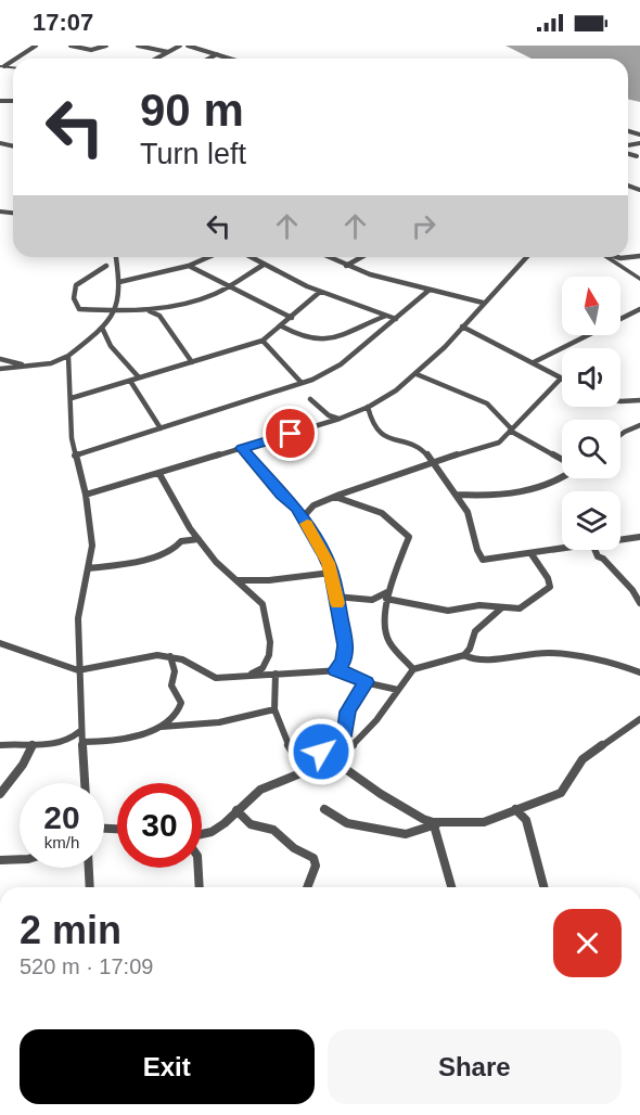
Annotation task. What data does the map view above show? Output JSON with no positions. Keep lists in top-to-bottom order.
{
  "north": "top",
  "page": {
    "status": "17:07",
    "turn": ["90 m", "Turn left"],
    "speed": "20 km/h",
    "limit": "30",
    "heading": ["2 min", "520 m · 17:09"],
    "buttons": ["Exit", "Share"]
  }
}
